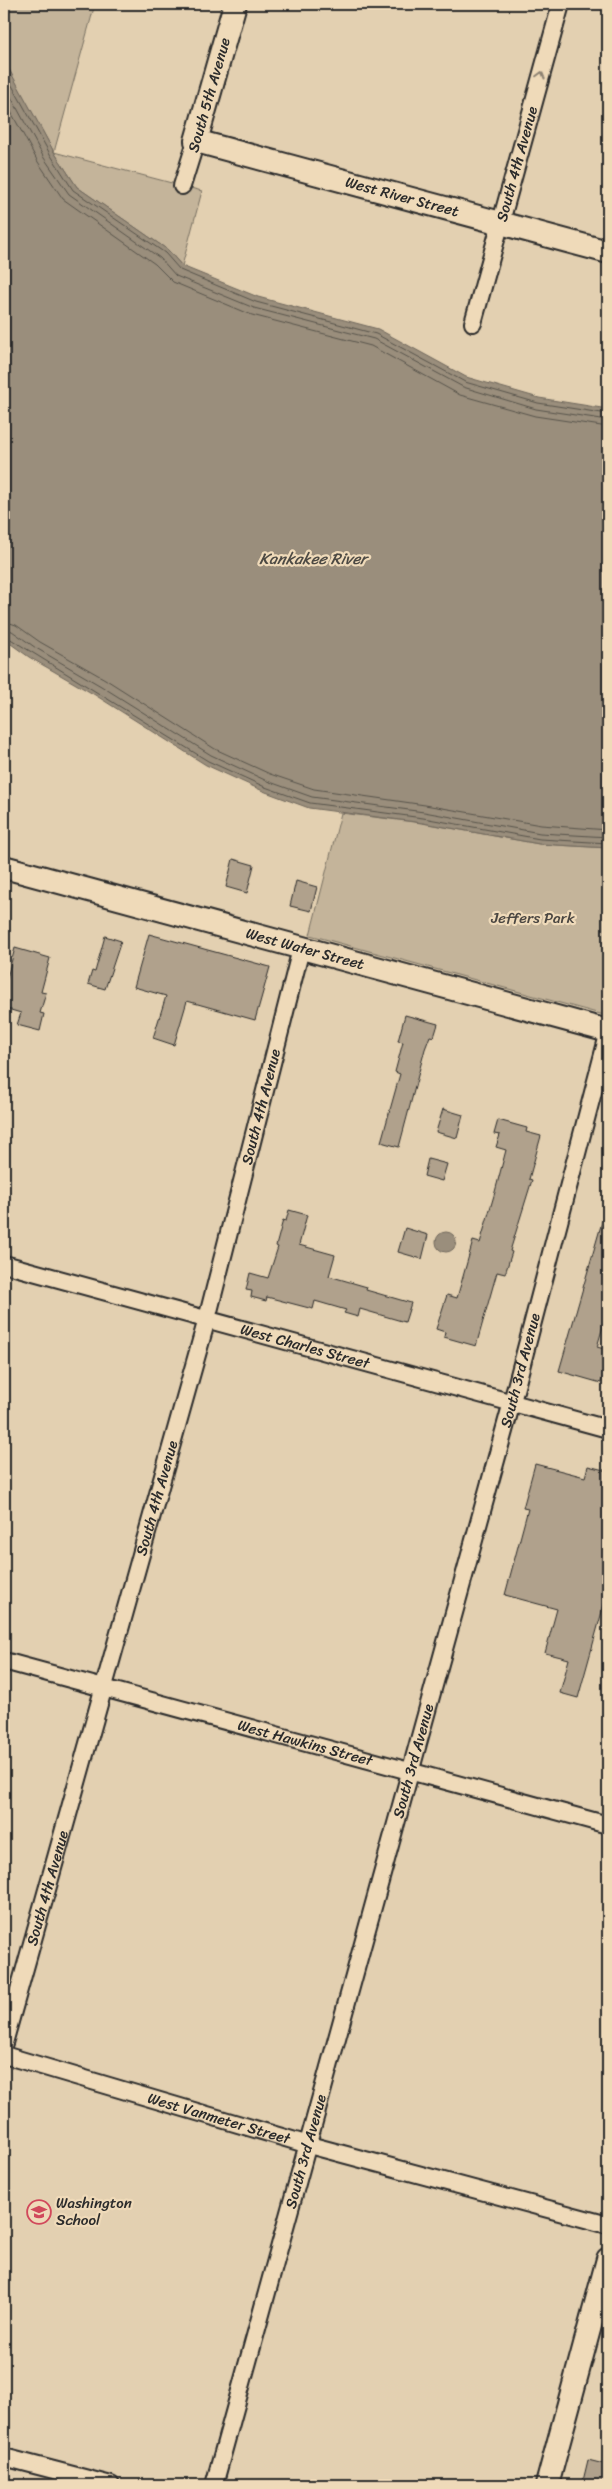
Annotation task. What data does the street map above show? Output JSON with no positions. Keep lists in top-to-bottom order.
{
  "streets": {
    "main road": ["South 5th Avenue", "West River Street", "West Water Street"],
    "street": [
      "South 4th Avenue",
      "West Charles Street",
      "South 3rd Avenue",
      "West Hawkins Street",
      "West Vanmeter Street"
    ]
  },
  "crossings": [
    ["South 5th Avenue", "West River Street"],
    ["South 4th Avenue", "West River Street"],
    ["South 4th Avenue", "West Water Street"],
    ["South 4th Avenue", "West Charles Street"],
    ["South 4th Avenue", "West Hawkins Street"],
    ["West Charles Street", "South 3rd Avenue"],
    ["South 3rd Avenue", "West Hawkins Street"],
    ["South 3rd Avenue", "West Vanmeter Street"]
  ],
  "water": ["Kankakee River"],
  "parks": ["Jeffers Park"],
  "places": {
    "school or university": ["Washington School"]
  }
}
